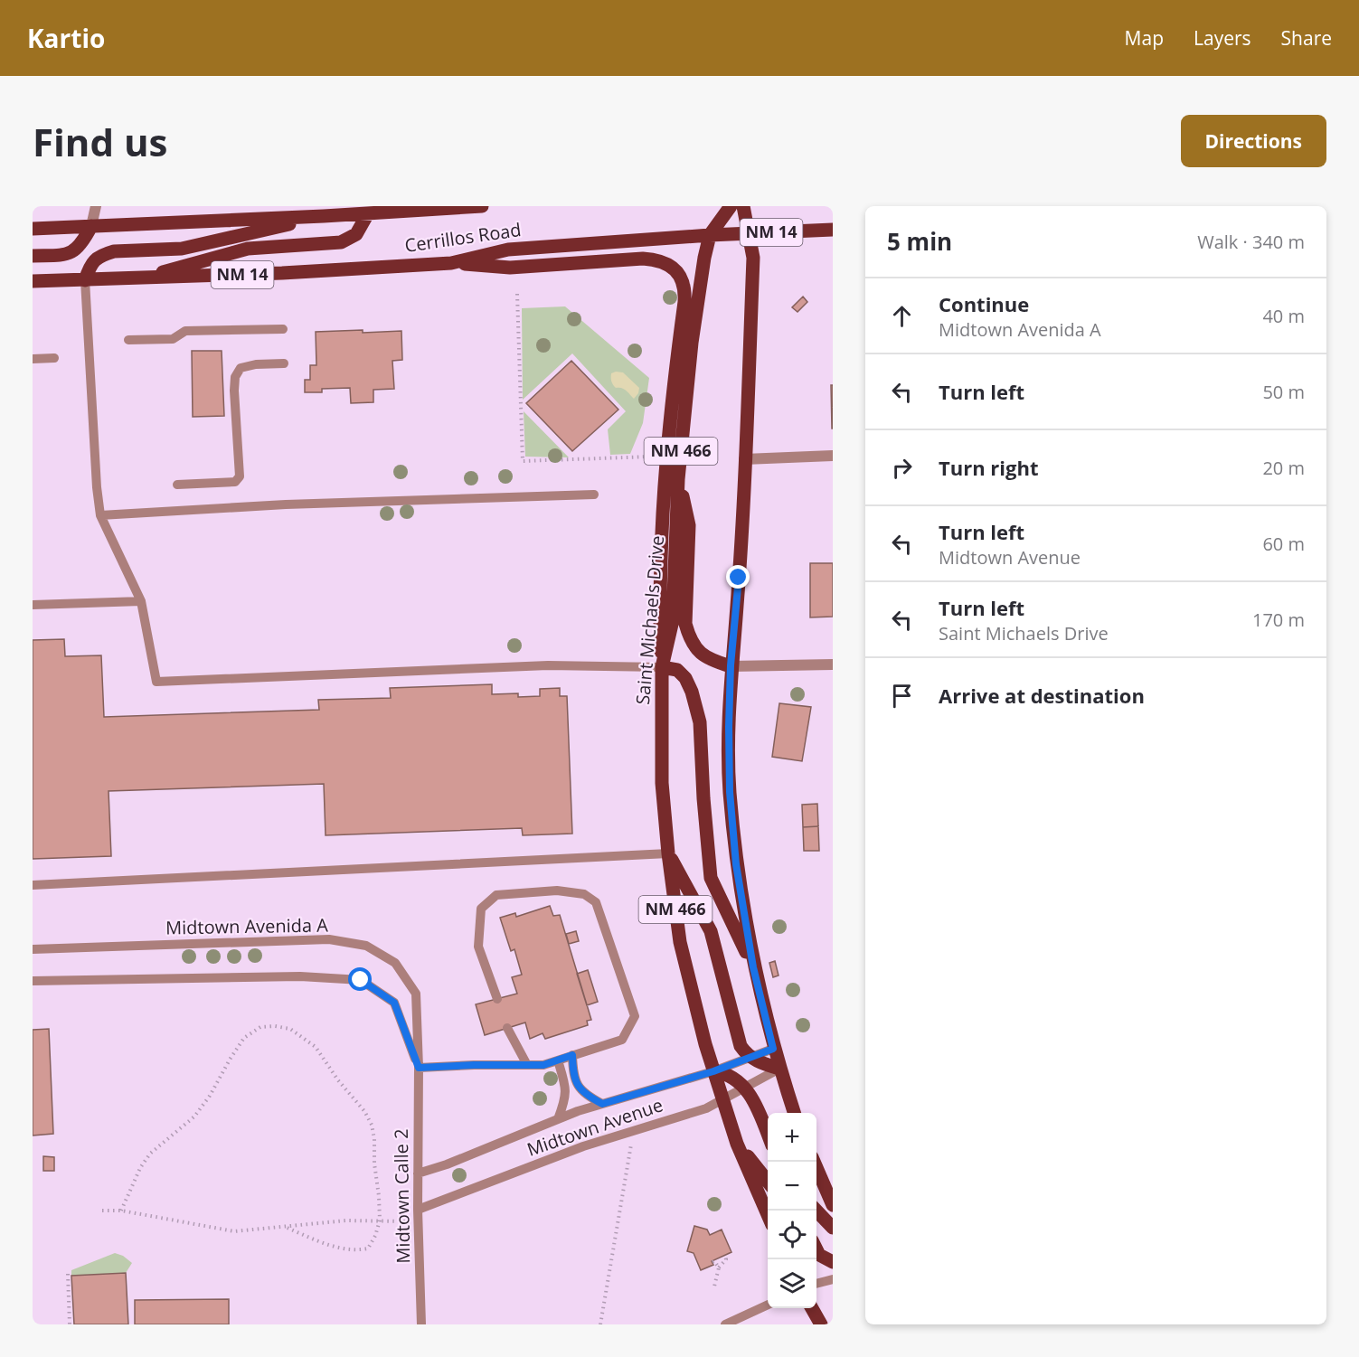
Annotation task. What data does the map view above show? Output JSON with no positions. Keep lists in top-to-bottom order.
{
  "streets": {
    "main road": [
      "NM 14",
      "Cerrillos Road",
      "NM 466",
      "Saint Michaels Drive"
    ],
    "lane": ["Midtown Avenida A", "Midtown Avenue", "Midtown Calle 2"]
  },
  "crossings": [
    ["Cerrillos Road", "Saint Michaels Drive"],
    ["Saint Michaels Drive", "Midtown Avenue"],
    ["Midtown Avenida A", "Midtown Calle 2"],
    ["Midtown Avenue", "Midtown Calle 2"]
  ],
  "page": {
    "header": "Kartio",
    "nav": ["Map", "Layers", "Share"],
    "buttons": "Directions",
    "title": "Find us",
    "heading": ["5 min", "Walk · 340 m"],
    "list": [
      ["Continue", "Midtown Avenida A", "40 m"],
      ["Turn left", "50 m"],
      ["Turn right", "20 m"],
      ["Turn left", "Midtown Avenue", "60 m"],
      ["Turn left", "Saint Michaels Drive", "170 m"],
      "Arrive at destination"
    ],
    "map_buttons": ["+", "−"]
  }
}
